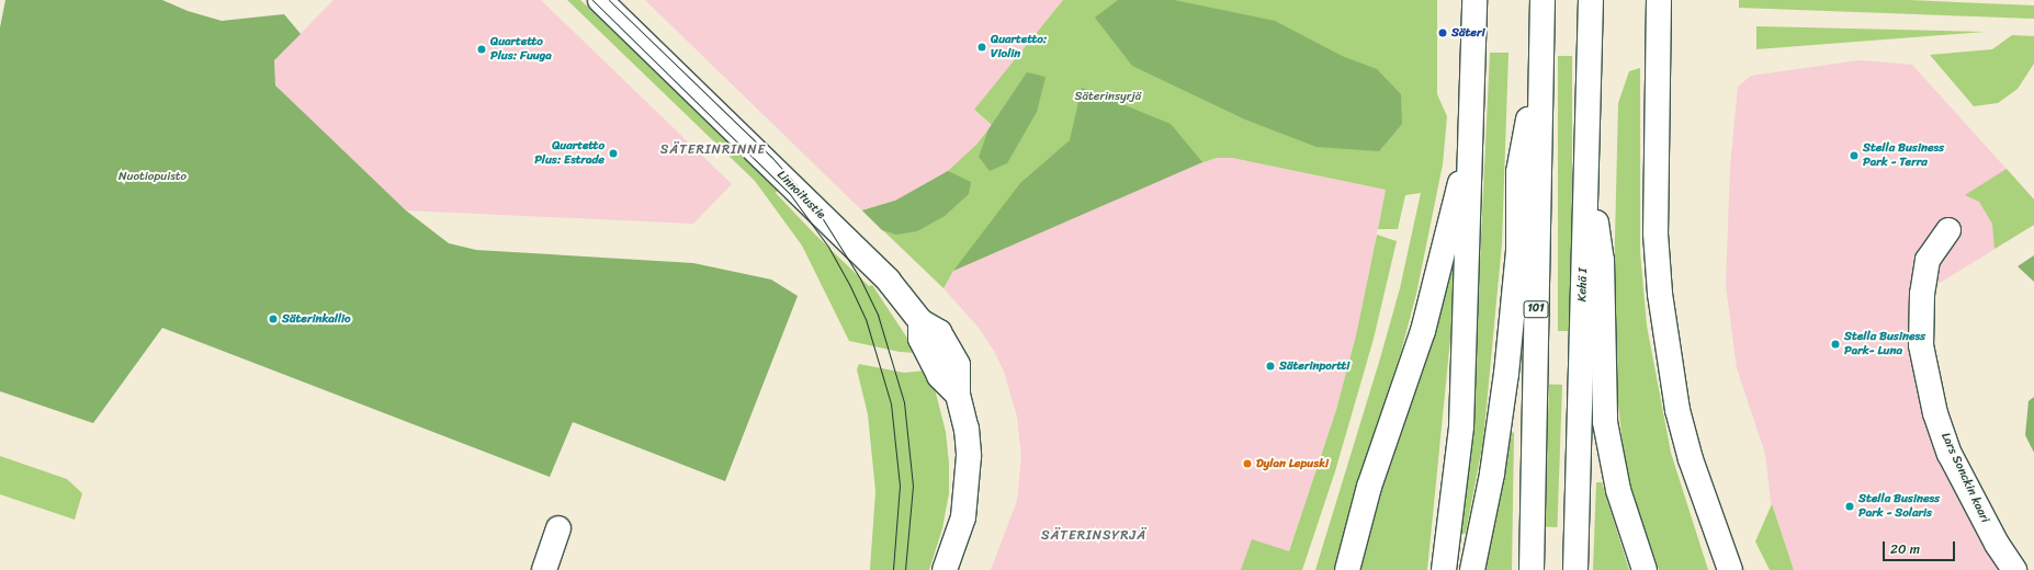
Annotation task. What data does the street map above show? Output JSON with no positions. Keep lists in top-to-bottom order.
{
  "streets": {
    "main road": [
      "Linnoitustie",
      "Kehä I",
      "101",
      "Lars Sonckin kaari"
    ]
  },
  "districts": ["SÄTERINRINNE", "SÄTERINSYRJÄ"],
  "parks": ["Säterinsyrjä", "Nuotiopuisto"],
  "places": [
    "Säteri",
    "Quartetto: Violin",
    "Quartetto Plus: Fuuga",
    "Quartetto Plus: Estrade",
    "Stella Business Park - Terra",
    "Säterinkallio",
    "Stella Business Park- Luna",
    "Säterinportti",
    "Dylan Lepuski",
    "Stella Business Park - Solaris"
  ],
  "scale_bar": "20 m"
}
